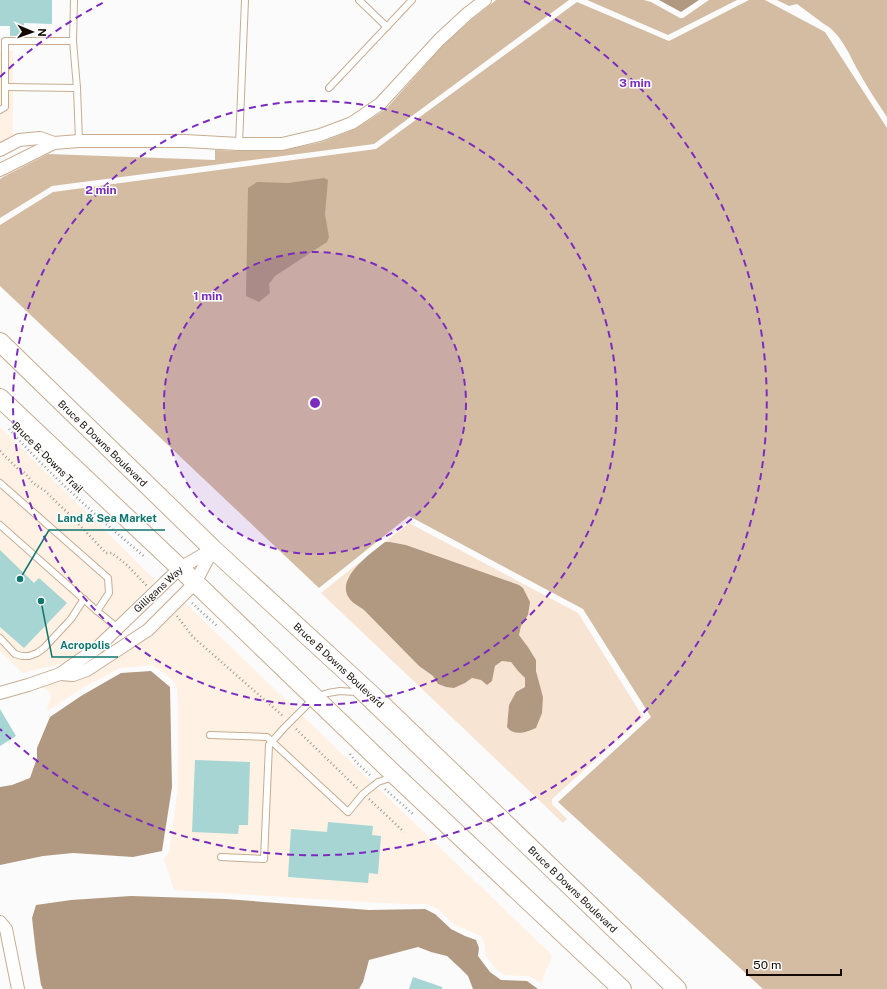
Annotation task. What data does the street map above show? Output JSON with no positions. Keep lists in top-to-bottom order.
{
  "streets": {
    "main road": ["Bruce B Downs Boulevard"],
    "street": ["Gilligans Way"],
    "path": ["Bruce B. Downs Trail"]
  },
  "crossings": [
    ["Bruce B Downs Boulevard", "Gilligans Way"]
  ],
  "places": ["Land & Sea Market", "Acropolis"],
  "scale_bar": "50 m",
  "north": "right",
  "rings": ["3 min", "2 min", "1 min"]
}
